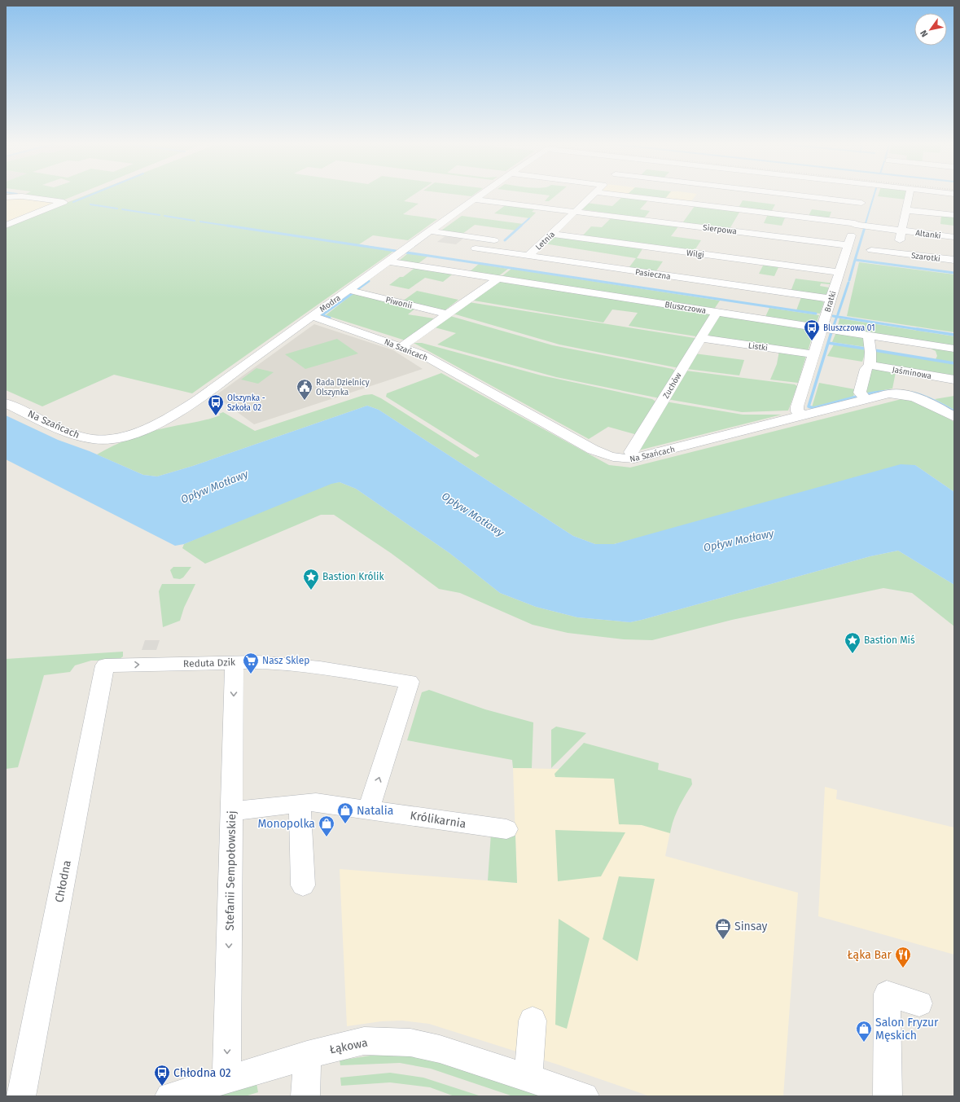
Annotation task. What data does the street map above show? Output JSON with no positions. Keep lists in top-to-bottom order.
{
  "streets": {
    "street": [
      "Sierpowa",
      "Altanki",
      "Letnia",
      "Wilgi",
      "Szarotki",
      "Pasieczna",
      "Bratki",
      "Piwonii",
      "Modra",
      "Bluszczowa",
      "Listki",
      "Na Szańcach",
      "Jaśminowa",
      "Zuchów",
      "Reduta Dzik",
      "Królikarnia",
      "Stefanii Sempołowskiej",
      "Chłodna",
      "Łąkowa"
    ]
  },
  "crossings": [
    ["Sierpowa", "Letnia"],
    ["Sierpowa", "Bratki"],
    ["Sierpowa", "Modra"],
    ["Altanki", "Szarotki"],
    ["Altanki", "Bratki"],
    ["Letnia", "Wilgi"],
    ["Letnia", "Pasieczna"],
    ["Wilgi", "Bratki"],
    ["Pasieczna", "Bratki"],
    ["Bratki", "Bluszczowa"],
    ["Bratki", "Listki"],
    ["Bratki", "Na Szańcach"],
    ["Piwonii", "Modra"],
    ["Modra", "Bluszczowa"],
    ["Modra", "Na Szańcach"],
    ["Bluszczowa", "Zuchów"],
    ["Listki", "Zuchów"],
    ["Na Szańcach", "Zuchów"],
    ["Reduta Dzik", "Królikarnia"],
    ["Reduta Dzik", "Stefanii Sempołowskiej"],
    ["Reduta Dzik", "Chłodna"],
    ["Królikarnia", "Stefanii Sempołowskiej"],
    ["Stefanii Sempołowskiej", "Łąkowa"]
  ],
  "one_way": ["Stefanii Sempołowskiej"],
  "water": ["Opływ Motławy"],
  "places": {
    "bus stop": ["Bluszczowa 01", "Olszynka - Szkoła 02", "Chłodna 02"],
    "public building": ["Rada Dzielnicy Olszynka"],
    "place": ["Bastion Królik", "Bastion Miś"],
    "supermarket": ["Nasz Sklep"],
    "shop": ["Natalia", "Monopolka", "Salon Fryzur Męskich"],
    "office": ["Sinsay"],
    "restaurant": ["Łąka Bar"]
  },
  "north": "bottom left"
}
